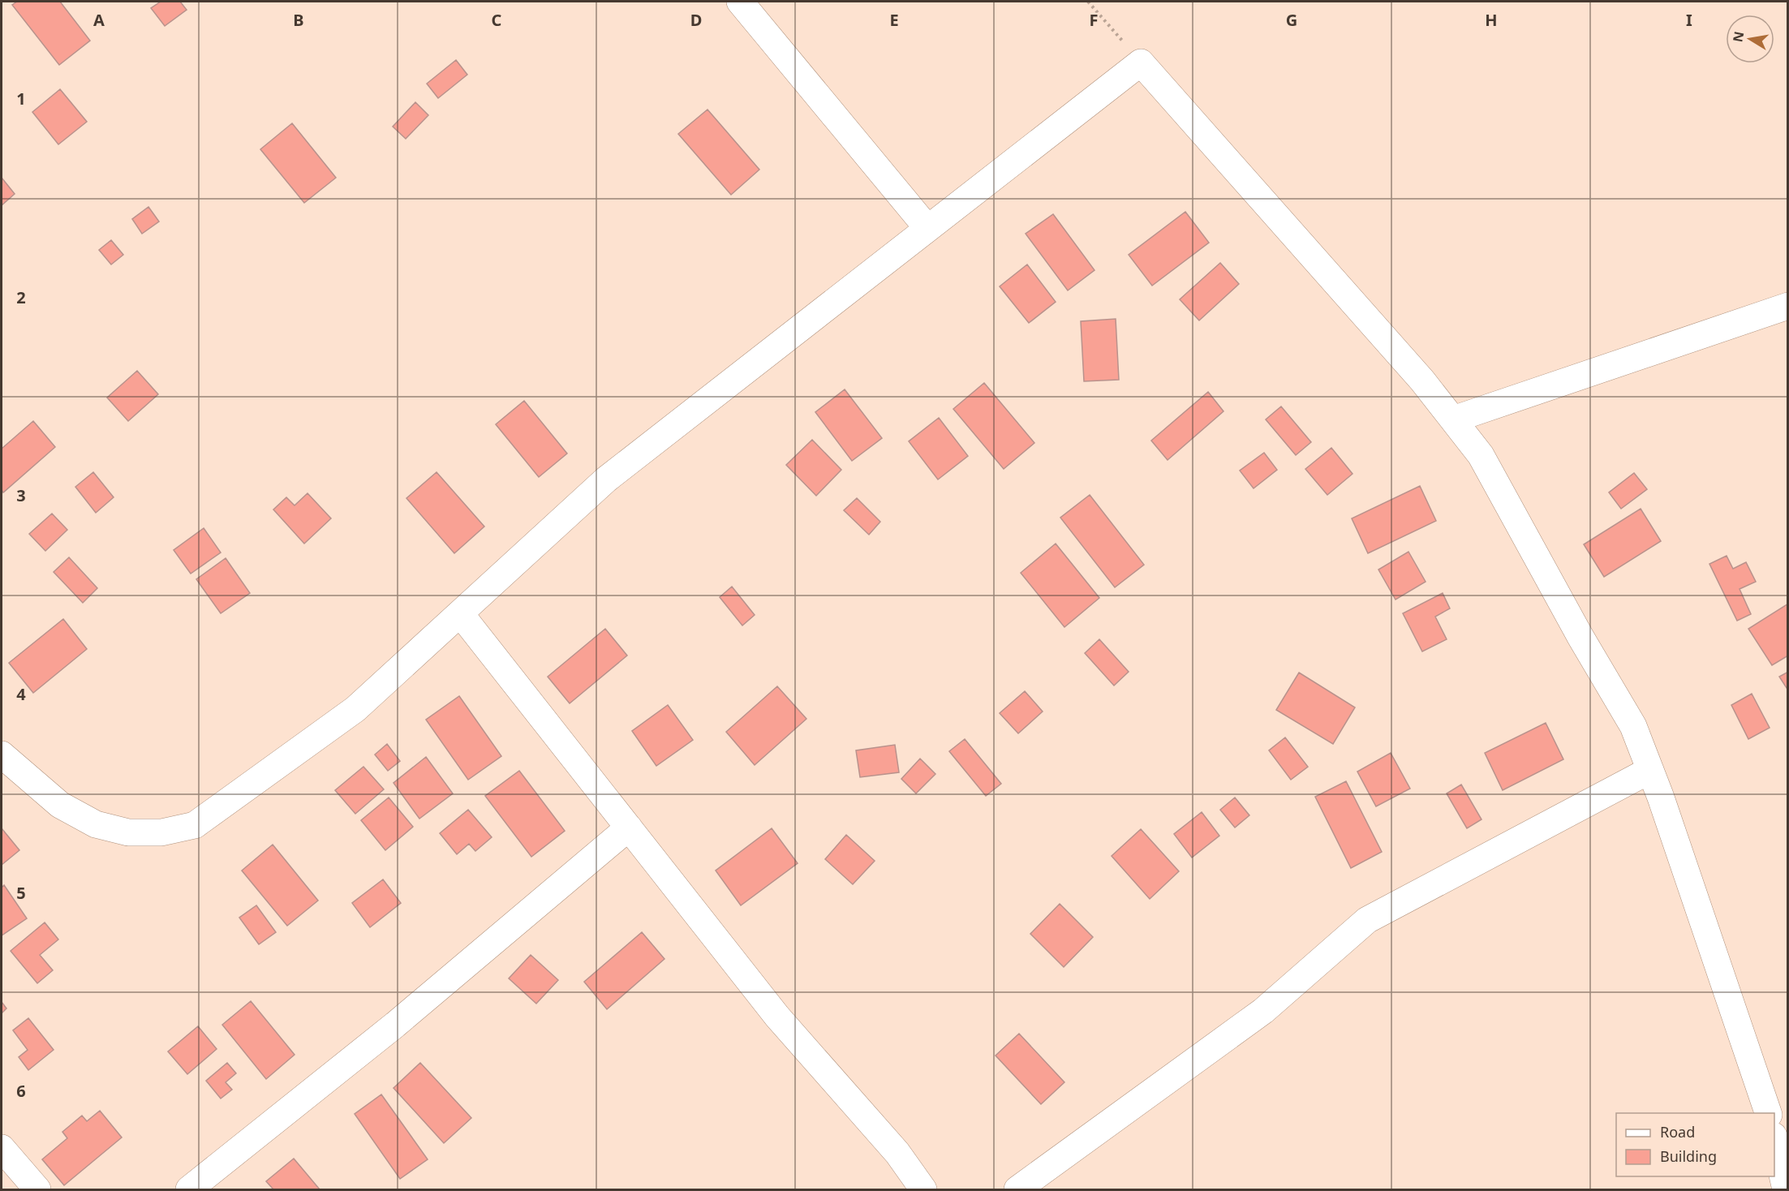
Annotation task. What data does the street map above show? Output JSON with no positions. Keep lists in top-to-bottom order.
{
  "legend": ["Road", "Building"],
  "north": "left",
  "grid": {
    "columns": [
      "A",
      "B",
      "C",
      "D",
      "E",
      "F",
      "G",
      "H",
      "I"
    ],
    "rows": [
      "1",
      "2",
      "3",
      "4",
      "5",
      "6"
    ]
  }
}
